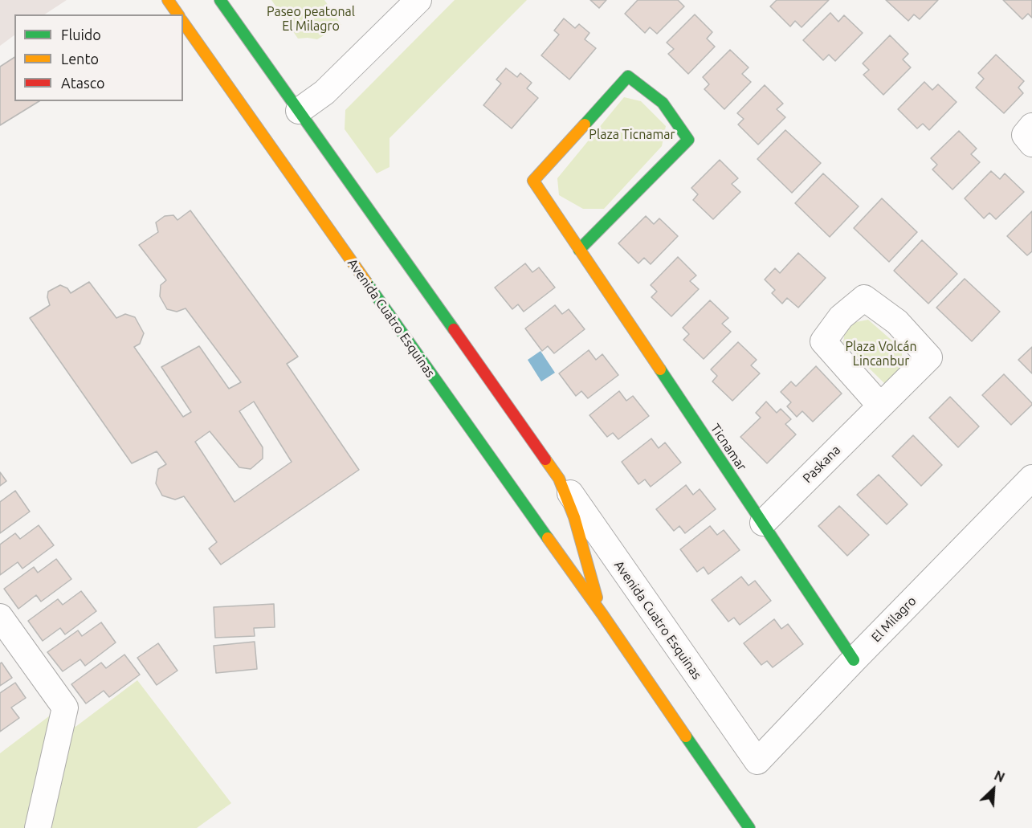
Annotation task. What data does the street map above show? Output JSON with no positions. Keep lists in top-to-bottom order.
{
  "streets": {
    "main road": ["Avenida Cuatro Esquinas", "Ticnamar"],
    "street": ["Paskana", "El Milagro"]
  },
  "crossings": [
    ["Avenida Cuatro Esquinas", "El Milagro"],
    ["Ticnamar", "Paskana"],
    ["Ticnamar", "El Milagro"]
  ],
  "parks": ["Paseo peatonal El Milagro", "Plaza Ticnamar", "Plaza Volcán Lincanbur"],
  "legend": ["Fluido", "Lento", "Atasco"],
  "north": "top right"
}
